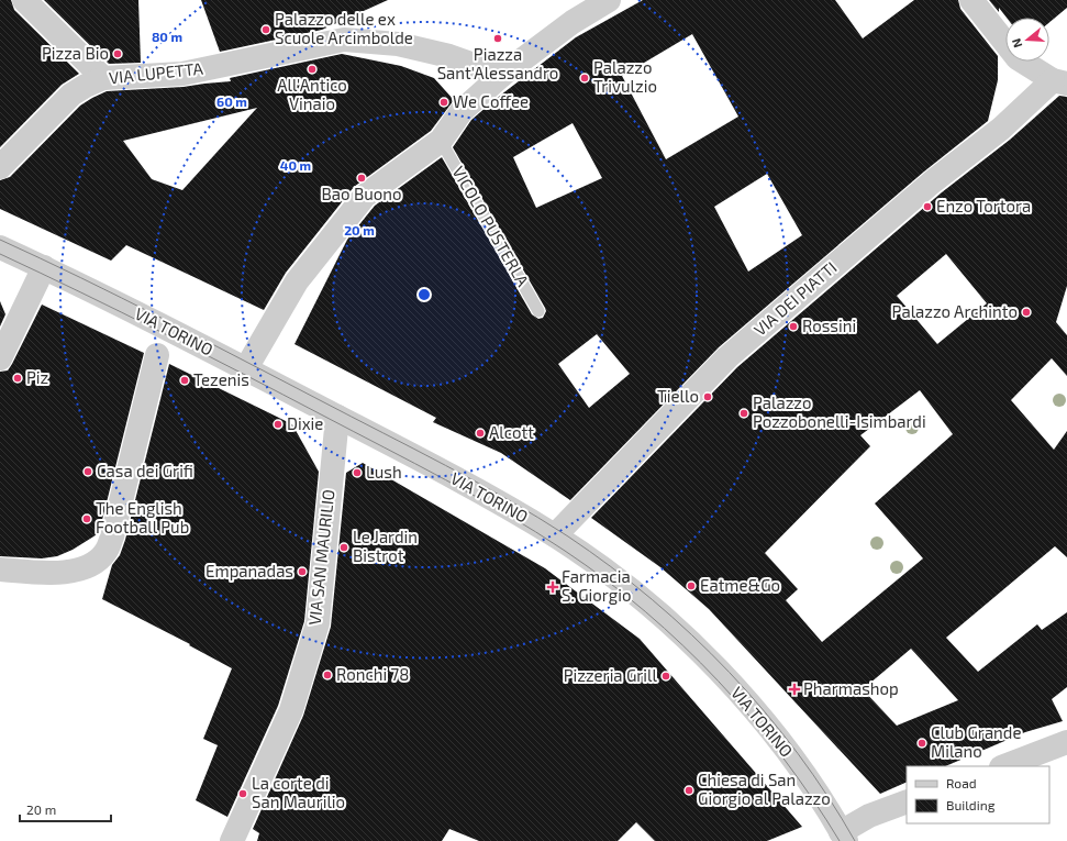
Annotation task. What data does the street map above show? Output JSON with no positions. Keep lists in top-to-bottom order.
{
  "streets": {
    "street": [
      "VIA LUPETTA",
      "VIA DEI PIATTI",
      "VIA TORINO",
      "VIA SAN MAURILIO"
    ],
    "lane": ["VICOLO PUSTERLA"]
  },
  "crossings": [
    ["VIA DEI PIATTI", "VIA TORINO"],
    ["VIA TORINO", "VIA SAN MAURILIO"]
  ],
  "places": {
    "other": [
      "Palazzo delle ex Scuole Arcimbolde",
      "Piazza Sant'Alessandro",
      "Pizza Bio",
      "All'Antico Vinaio",
      "Palazzo Trivulzio",
      "We Coffee",
      "Bao Buono",
      "Enzo Tortora",
      "Palazzo Archinto",
      "Rossini",
      "Piz",
      "Tezenis",
      "Tiello",
      "Palazzo Pozzobonelli-Isimbardi",
      "Dixie",
      "Alcott",
      "Casa dei Grifi",
      "Lush",
      "The English Football Pub",
      "Le Jardin Bistrot",
      "Empanadas",
      "Eatme&Go",
      "Ronchi 78",
      "Pizzeria Grill",
      "Club Grande Milano",
      "Chiesa di San Giorgio al Palazzo",
      "La corte di San Maurilio"
    ],
    "health": ["Farmacia S. Giorgio", "Pharmashop"]
  },
  "legend": ["Road", "Building"],
  "scale_bar": "20 m",
  "north": "left",
  "rings": [
    "80 m",
    "60 m",
    "40 m",
    "20 m"
  ]
}
